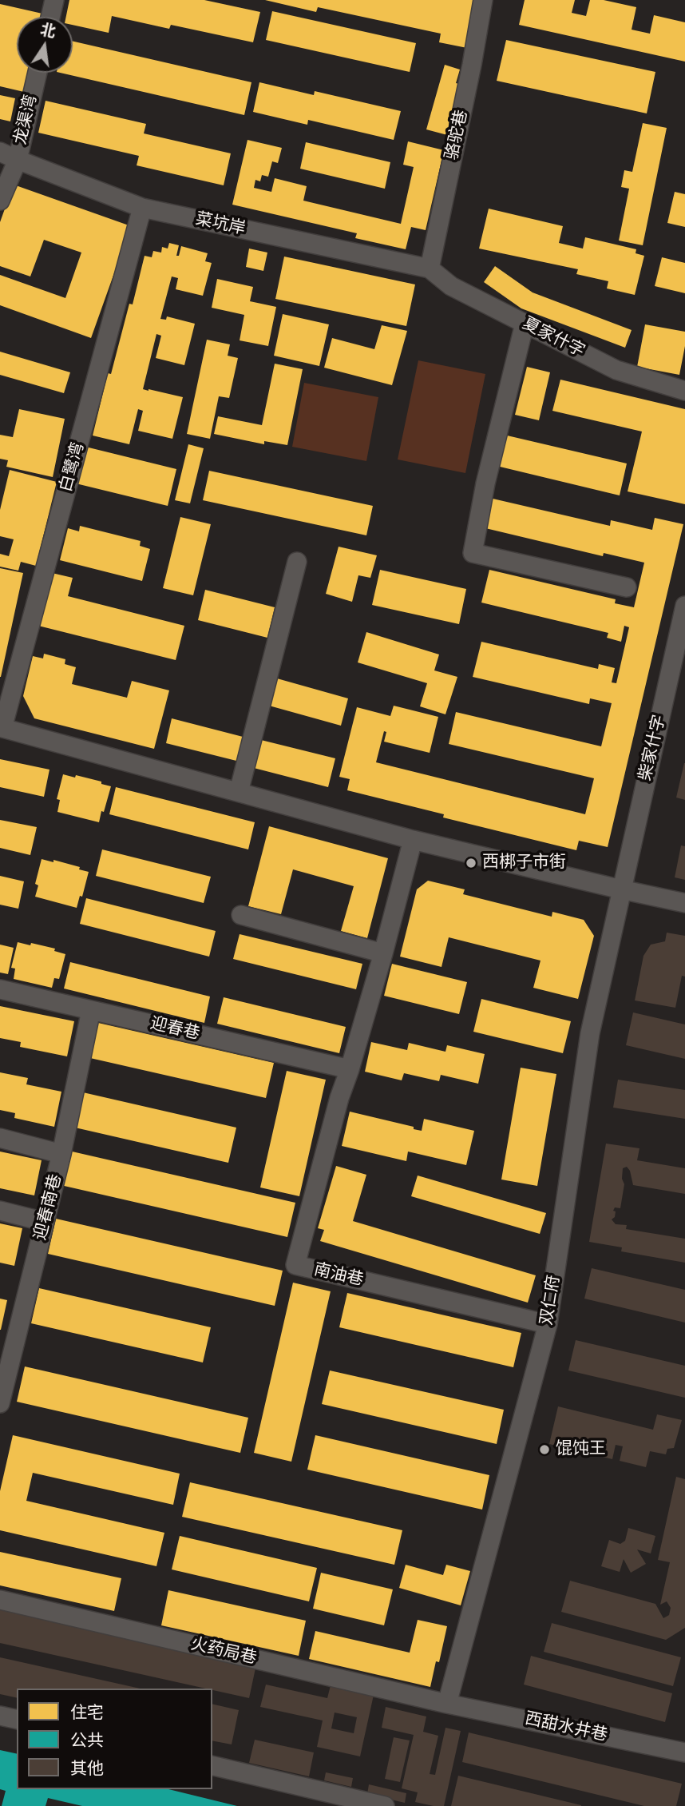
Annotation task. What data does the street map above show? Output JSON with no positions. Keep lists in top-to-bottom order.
{
  "streets": {
    "street": [
      "龙渠湾",
      "骆驼巷",
      "菜坑岸",
      "夏家什字",
      "白鹭湾",
      "柴家什字",
      "迎春巷",
      "迎春南巷",
      "南油巷",
      "双仁府",
      "火药局巷",
      "西甜水井巷"
    ]
  },
  "crossings": [
    ["龙渠湾", "菜坑岸"],
    ["骆驼巷", "菜坑岸"],
    ["骆驼巷", "夏家什字"],
    ["菜坑岸", "夏家什字"],
    ["菜坑岸", "白鹭湾"],
    ["柴家什字", "双仁府"],
    ["迎春巷", "迎春南巷"],
    ["迎春巷", "南油巷"],
    ["南油巷", "双仁府"],
    ["双仁府", "火药局巷"],
    ["双仁府", "西甜水井巷"],
    ["火药局巷", "西甜水井巷"]
  ],
  "places": ["西梆子市街", "馄饨王"],
  "legend": ["住宅", "公共", "其他"],
  "north": "top"
}
